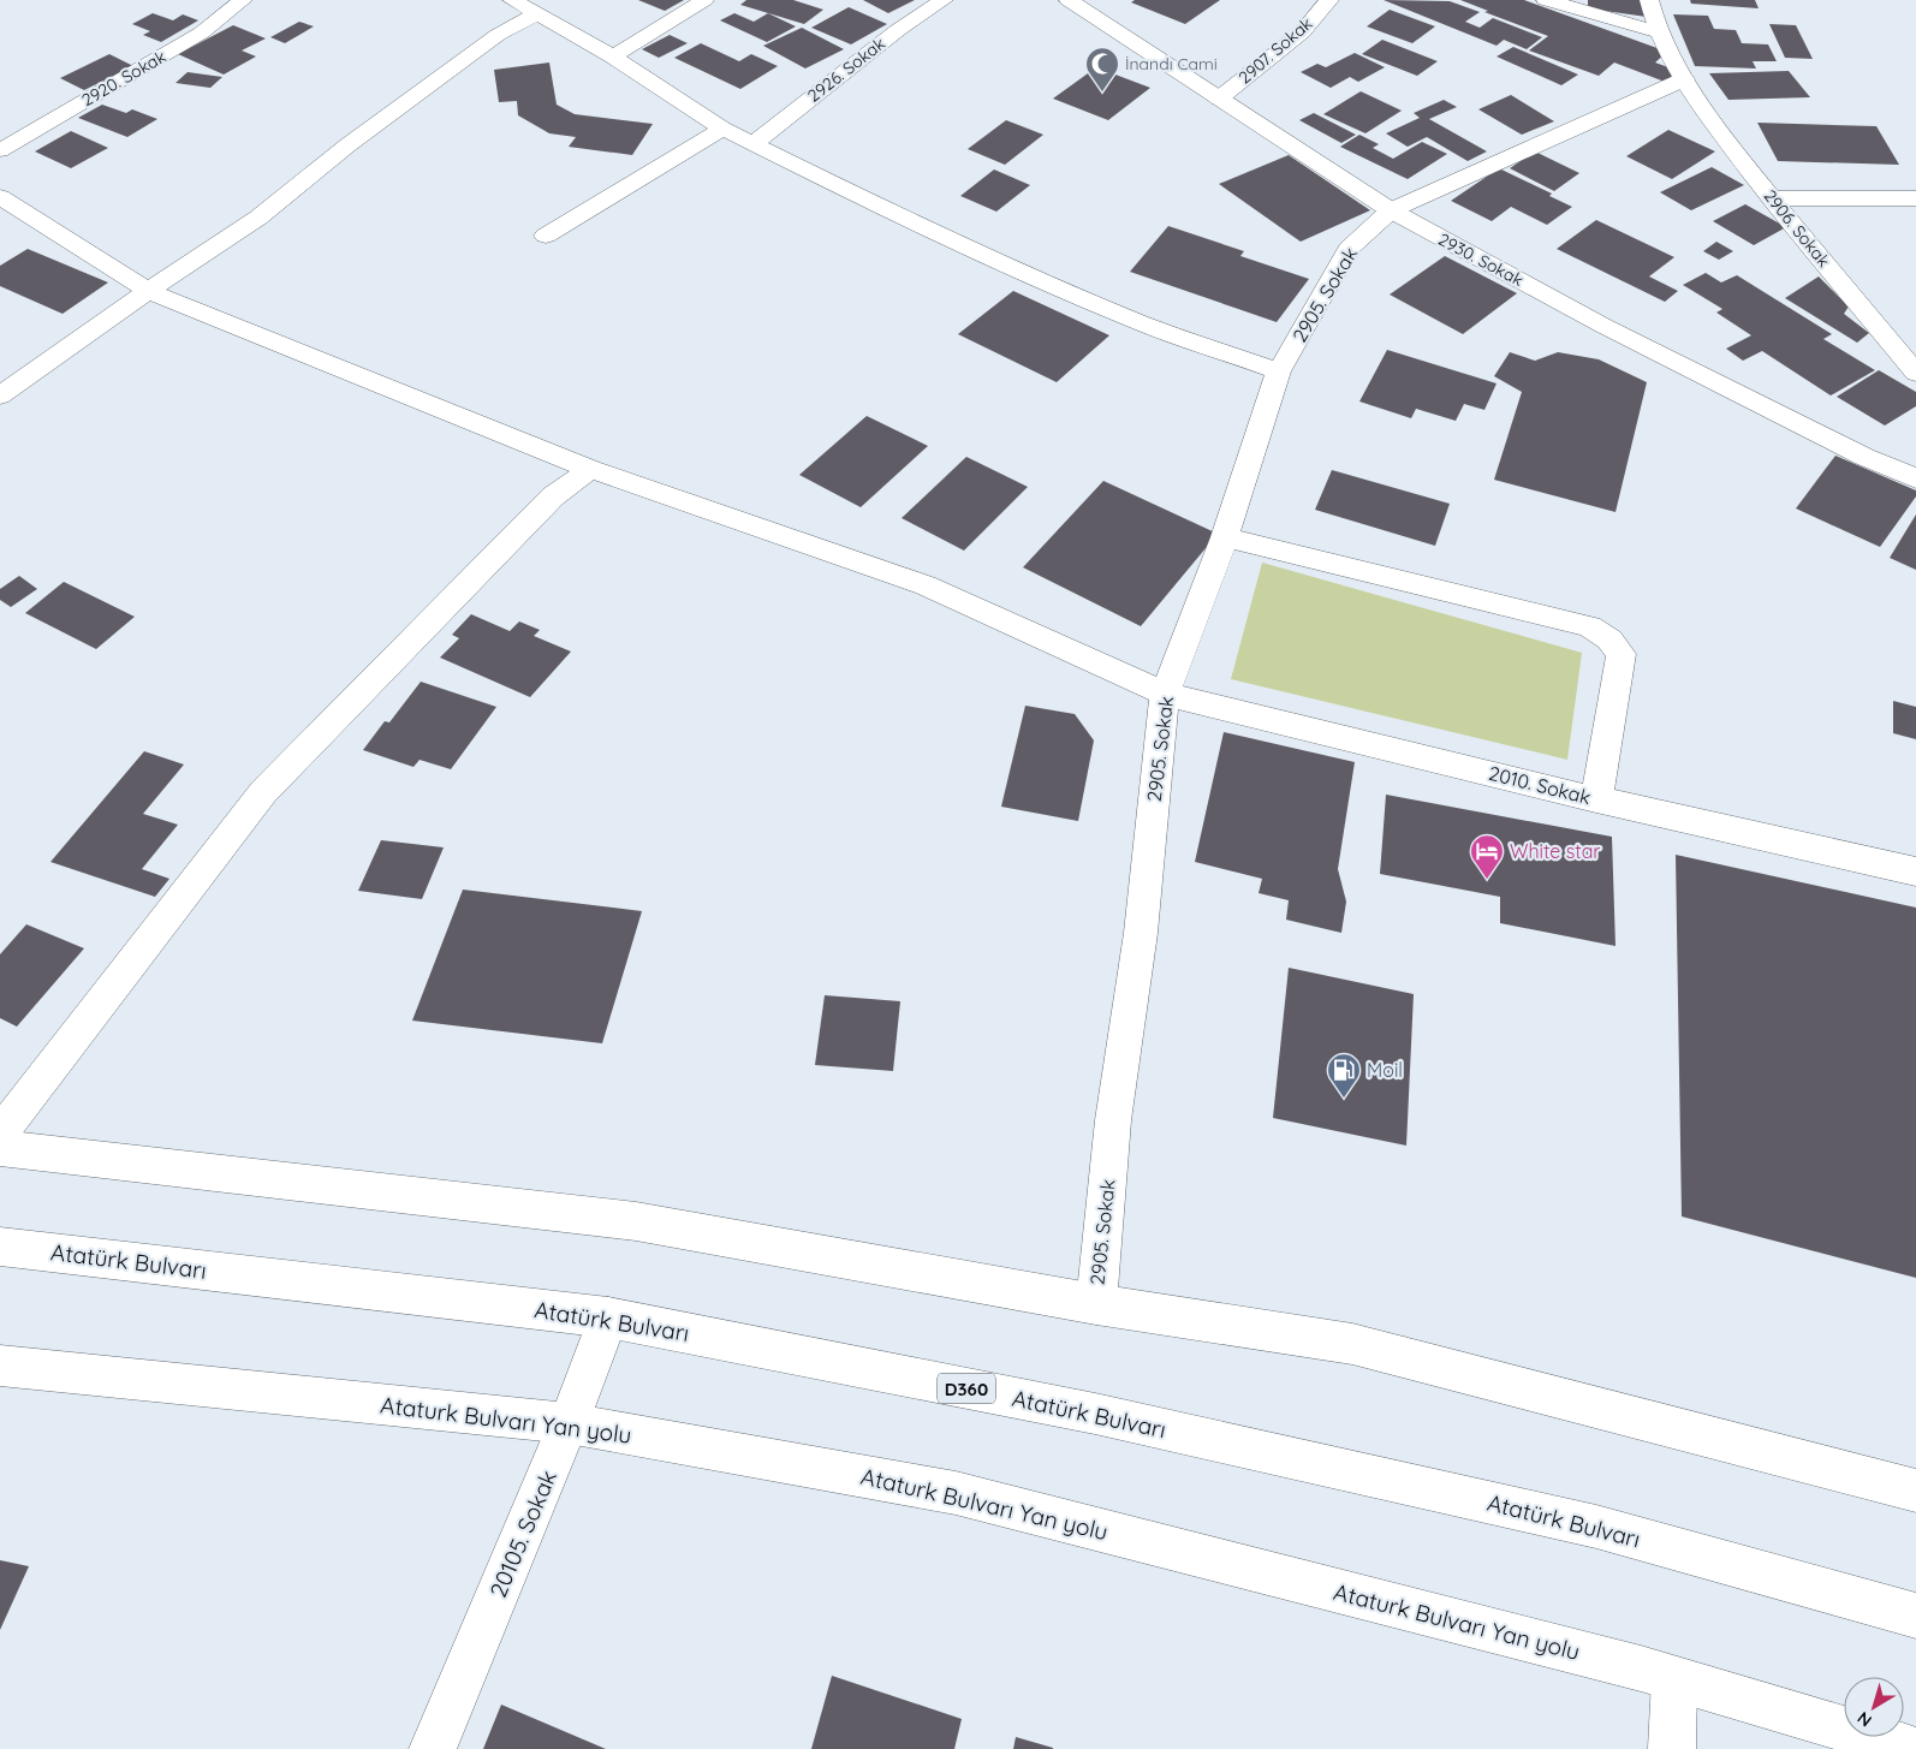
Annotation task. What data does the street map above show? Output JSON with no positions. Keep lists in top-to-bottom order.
{
  "streets": {
    "main road": [
      "2907. Sokak",
      "2926. Sokak",
      "2920. Sokak",
      "2906. Sokak",
      "2930. Sokak",
      "2905. Sokak",
      "2010. Sokak",
      "Atatürk Bulvarı",
      "D360",
      "Ataturk Bulvarı Yan yolu",
      "20105. Sokak"
    ]
  },
  "crossings": [
    ["2907. Sokak", "2930. Sokak"],
    ["2930. Sokak", "2905. Sokak"],
    ["2905. Sokak", "2010. Sokak"],
    ["Atatürk Bulvarı", "20105. Sokak"],
    ["Ataturk Bulvarı Yan yolu", "20105. Sokak"]
  ],
  "places": {
    "mosque": ["İnandı Cami"],
    "hotel": ["White star"],
    "fuel station": ["Moil"]
  },
  "north": "bottom left"
}
